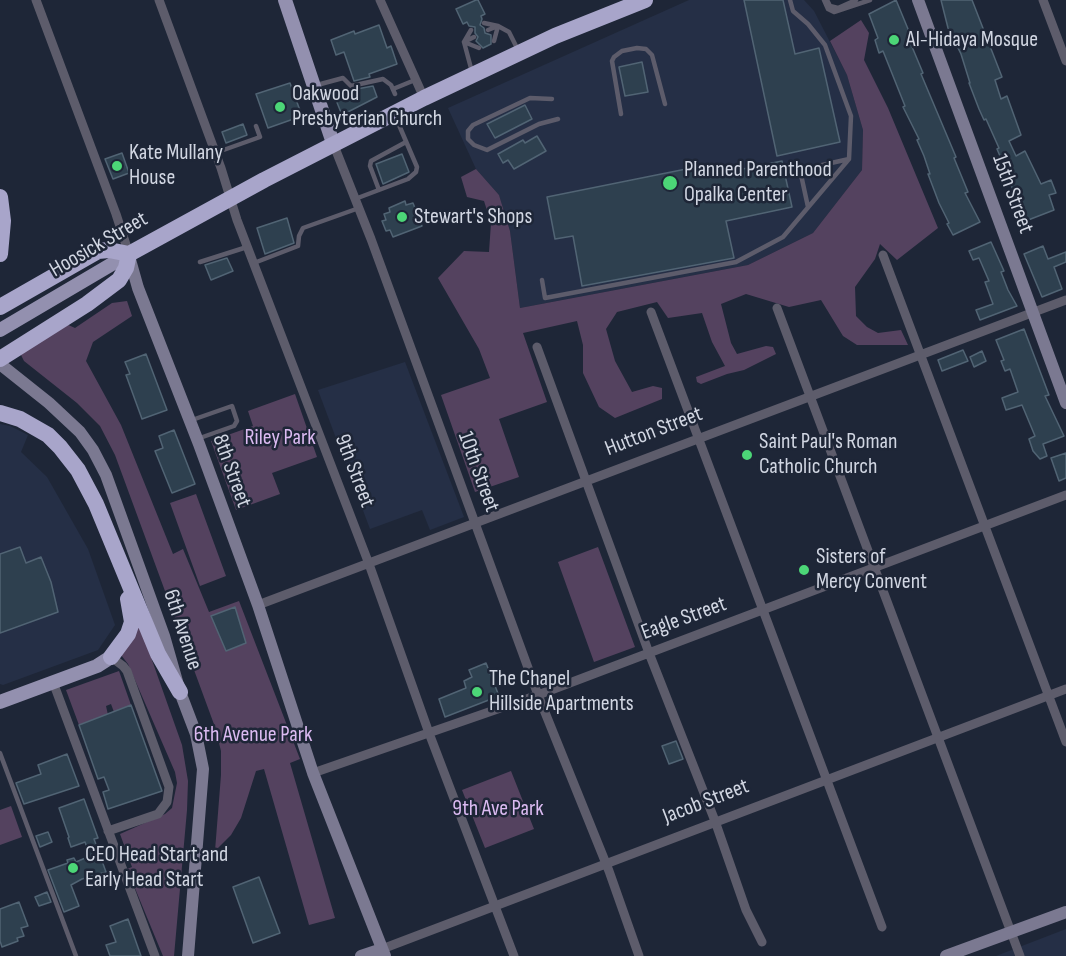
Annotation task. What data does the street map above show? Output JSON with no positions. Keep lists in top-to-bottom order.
{
  "streets": {
    "highway": ["Hoosick Street"],
    "main road": ["10th Street"],
    "street": [
      "15th Street",
      "Hutton Street",
      "8th Street",
      "9th Street",
      "Eagle Street",
      "6th Avenue",
      "Jacob Street"
    ]
  },
  "crossings": [
    ["15th Street", "Hutton Street"],
    ["Hoosick Street", "8th Street"],
    ["Hoosick Street", "9th Street"],
    ["Hoosick Street", "10th Street"],
    ["Hutton Street", "8th Street"],
    ["Hutton Street", "9th Street"],
    ["Hutton Street", "10th Street"],
    ["8th Street", "Eagle Street"],
    ["8th Street", "Jacob Street"],
    ["9th Street", "Eagle Street"],
    ["9th Street", "Jacob Street"],
    ["10th Street", "Eagle Street"],
    ["10th Street", "Jacob Street"]
  ],
  "parks": ["Riley Park", "6th Avenue Park", "9th Ave Park"],
  "places": [
    "Al-Hidaya Mosque",
    "Oakwood Presbyterian Church",
    "Kate Mullany House",
    "Planned Parenthood Opalka Center",
    "Stewart's Shops",
    "Saint Paul's Roman Catholic Church",
    "Sisters of Mercy Convent",
    "The Chapel Hillside Apartments",
    "CEO Head Start and Early Head Start"
  ]
}
